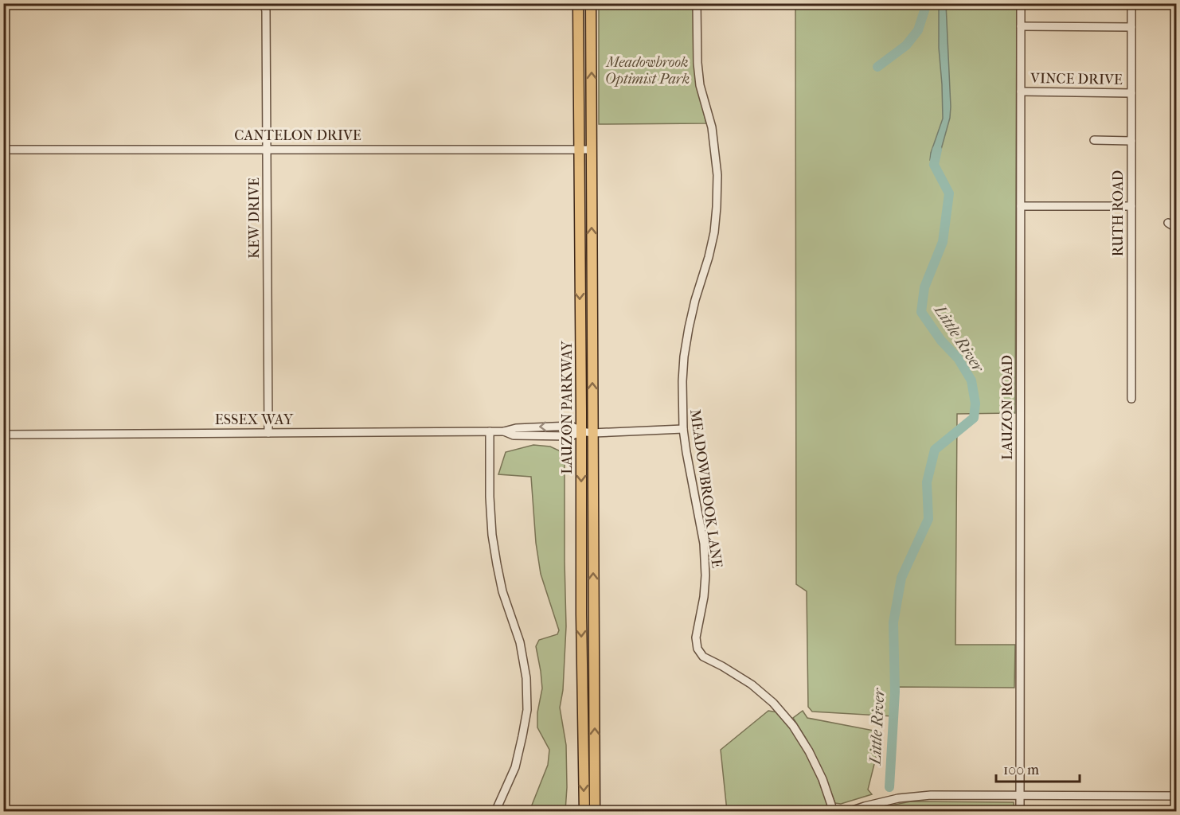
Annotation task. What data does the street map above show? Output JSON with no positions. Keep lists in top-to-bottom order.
{
  "streets": {
    "main road": ["LAUZON PARKWAY"],
    "street": [
      "VINCE DRIVE",
      "CANTELON DRIVE",
      "RUTH ROAD",
      "KEW DRIVE",
      "LAUZON ROAD",
      "ESSEX WAY",
      "MEADOWBROOK LANE"
    ]
  },
  "crossings": [
    ["VINCE DRIVE", "RUTH ROAD"],
    ["VINCE DRIVE", "LAUZON ROAD"],
    ["CANTELON DRIVE", "KEW DRIVE"],
    ["CANTELON DRIVE", "LAUZON PARKWAY"],
    ["KEW DRIVE", "ESSEX WAY"],
    ["LAUZON PARKWAY", "ESSEX WAY"],
    ["ESSEX WAY", "MEADOWBROOK LANE"]
  ],
  "water": ["Little River"],
  "parks": ["Meadowbrook Optimist Park"],
  "scale_bar": "100 m"
}
